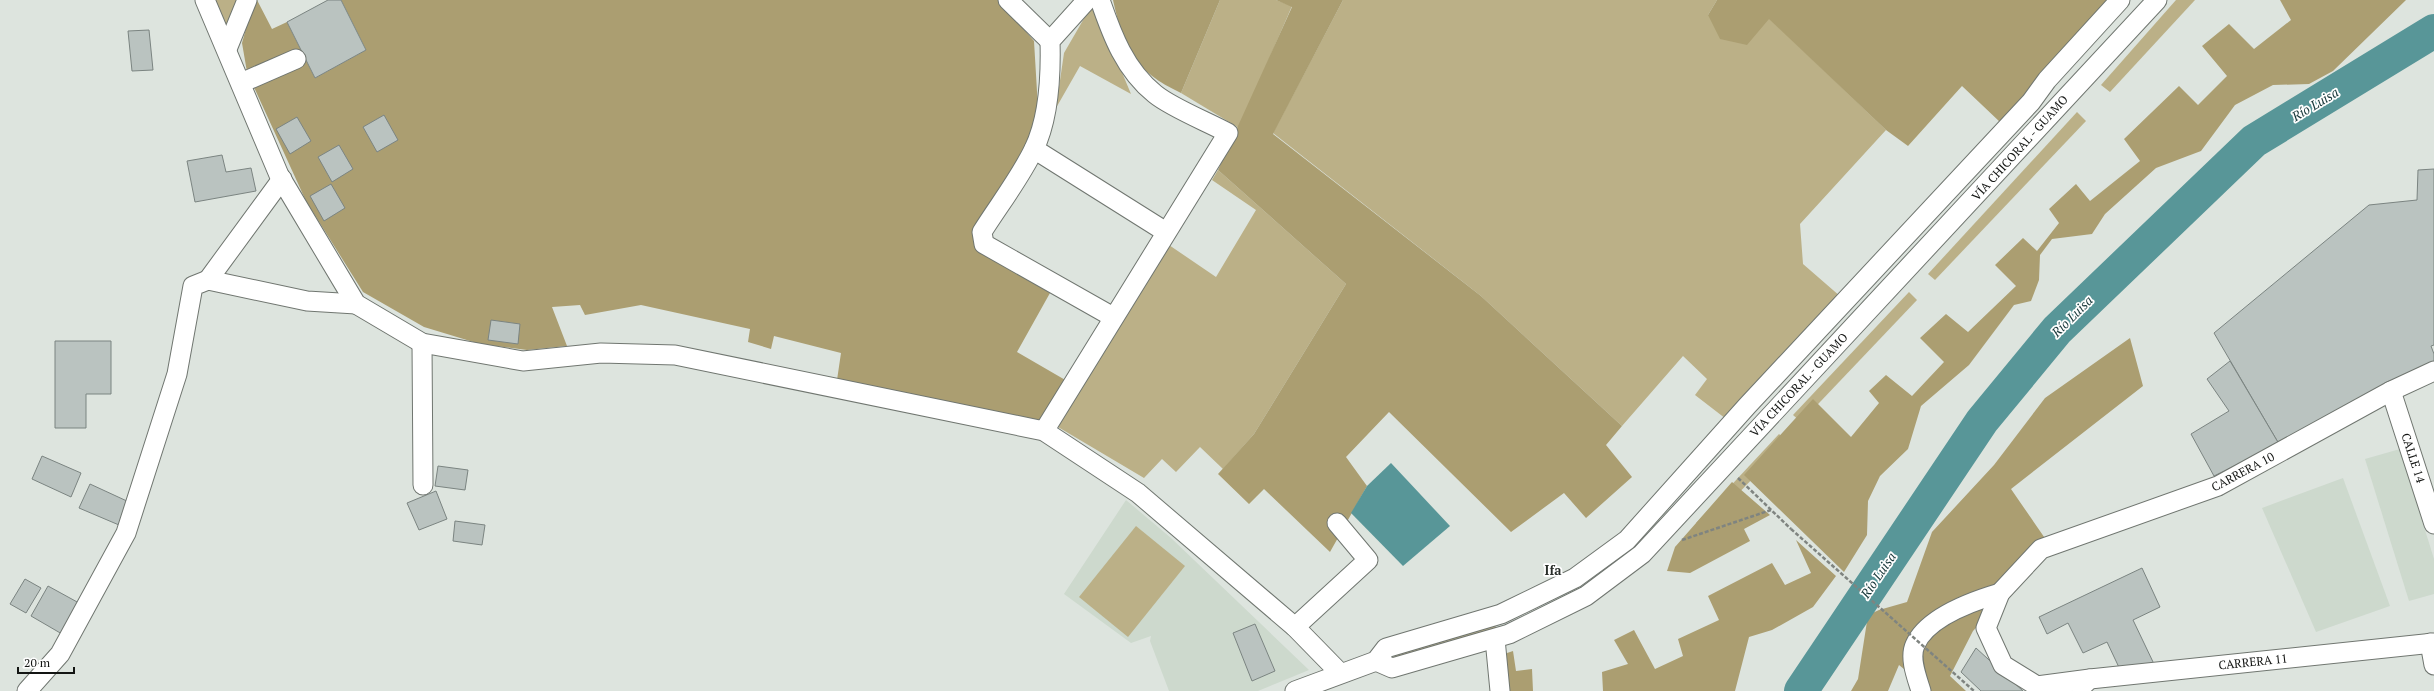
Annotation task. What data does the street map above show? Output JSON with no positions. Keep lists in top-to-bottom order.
{
  "streets": {
    "street": [
      "VÍA CHICORAL - GUAMO",
      "CALLE 14",
      "CARRERA 10",
      "CARRERA 11"
    ]
  },
  "crossings": [
    ["CALLE 14", "CARRERA 10"],
    ["CARRERA 10", "CARRERA 11"]
  ],
  "districts": ["Ifa"],
  "water": ["Río Luisa"],
  "scale_bar": "20 m"
}
